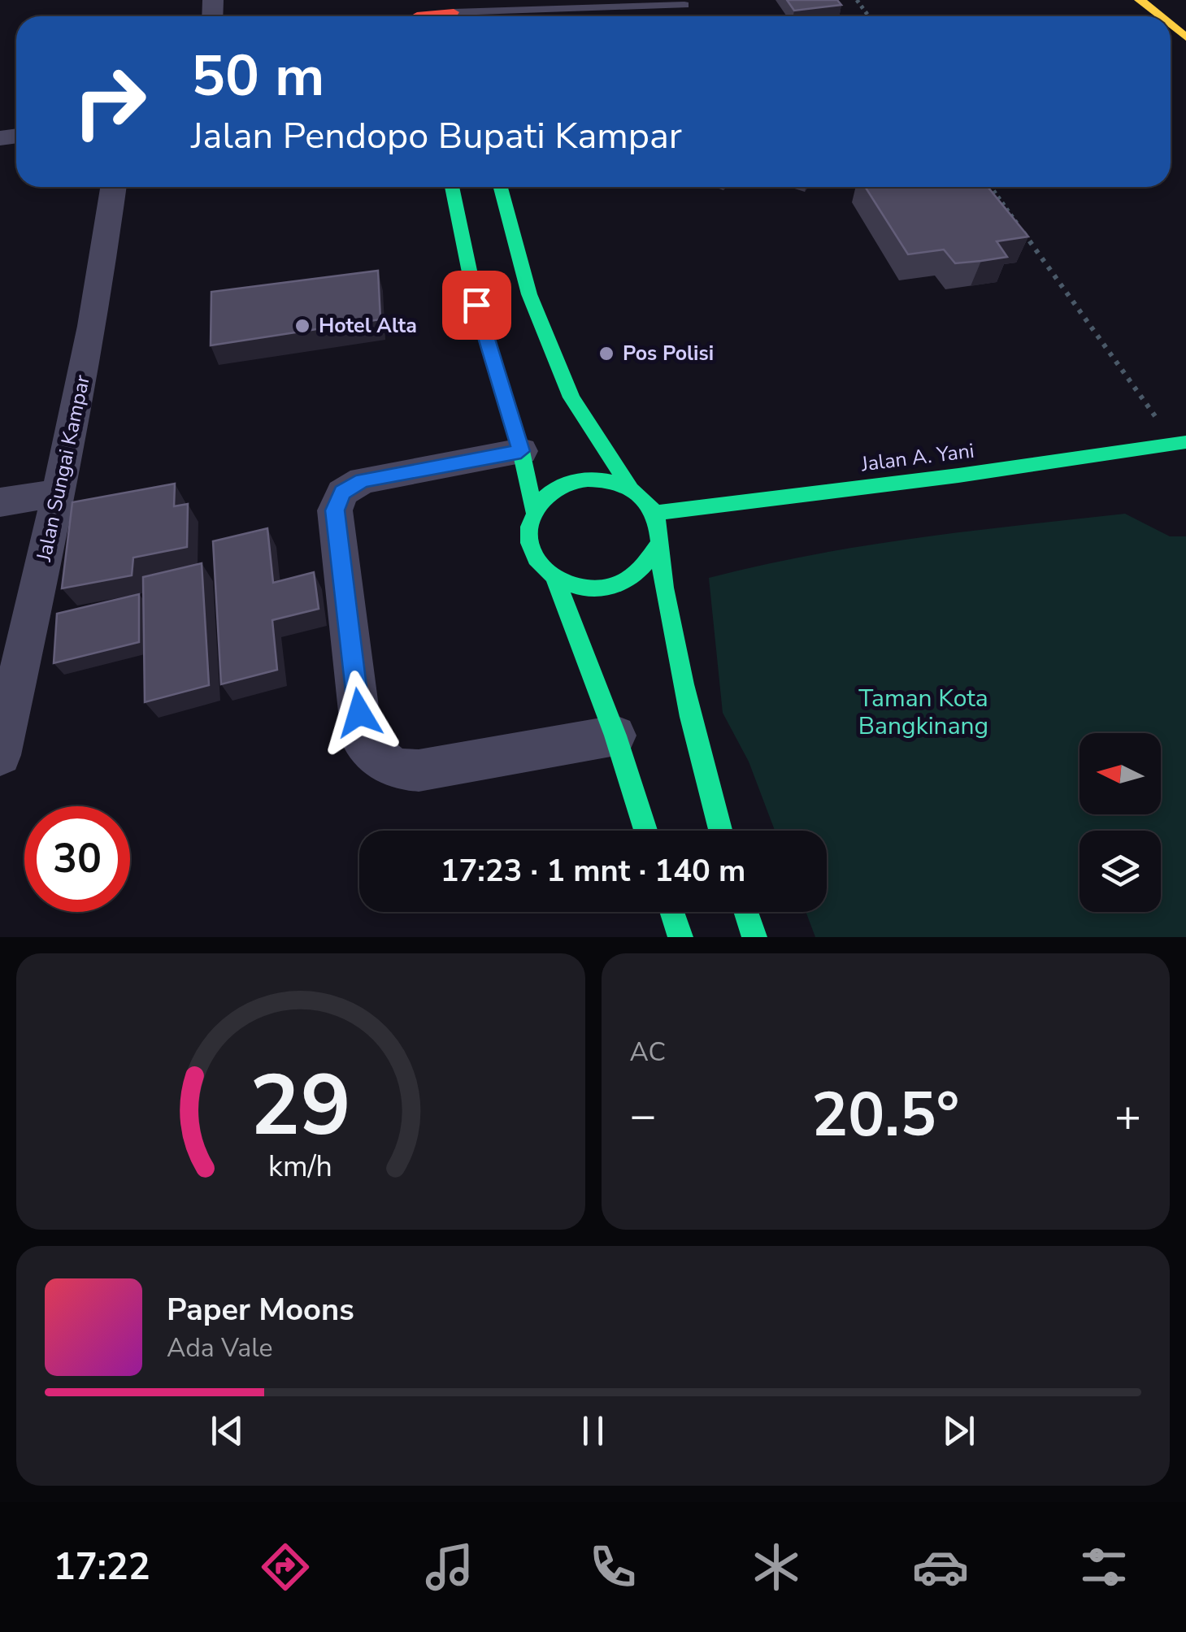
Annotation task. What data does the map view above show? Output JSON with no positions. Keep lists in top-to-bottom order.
{
  "streets": {
    "main road": ["Jalan A. Yani"],
    "street": ["Jalan Sungai Kampar"]
  },
  "parks": ["Taman Kota Bangkinang"],
  "places": ["Hotel Alta", "Pos Polisi"],
  "north": "left",
  "page": {
    "turn": ["50 m", "Jalan Pendopo Bupati Kampar"],
    "limit": "30",
    "trip": "17:23 · 1 mnt · 140 m",
    "tile": "AC",
    "heat": ["−", "20.5°", "+"],
    "song": ["Paper Moons", "Ada Vale"],
    "tabs": "17:22",
    "gauge": ["29", "km/h"]
  }
}
